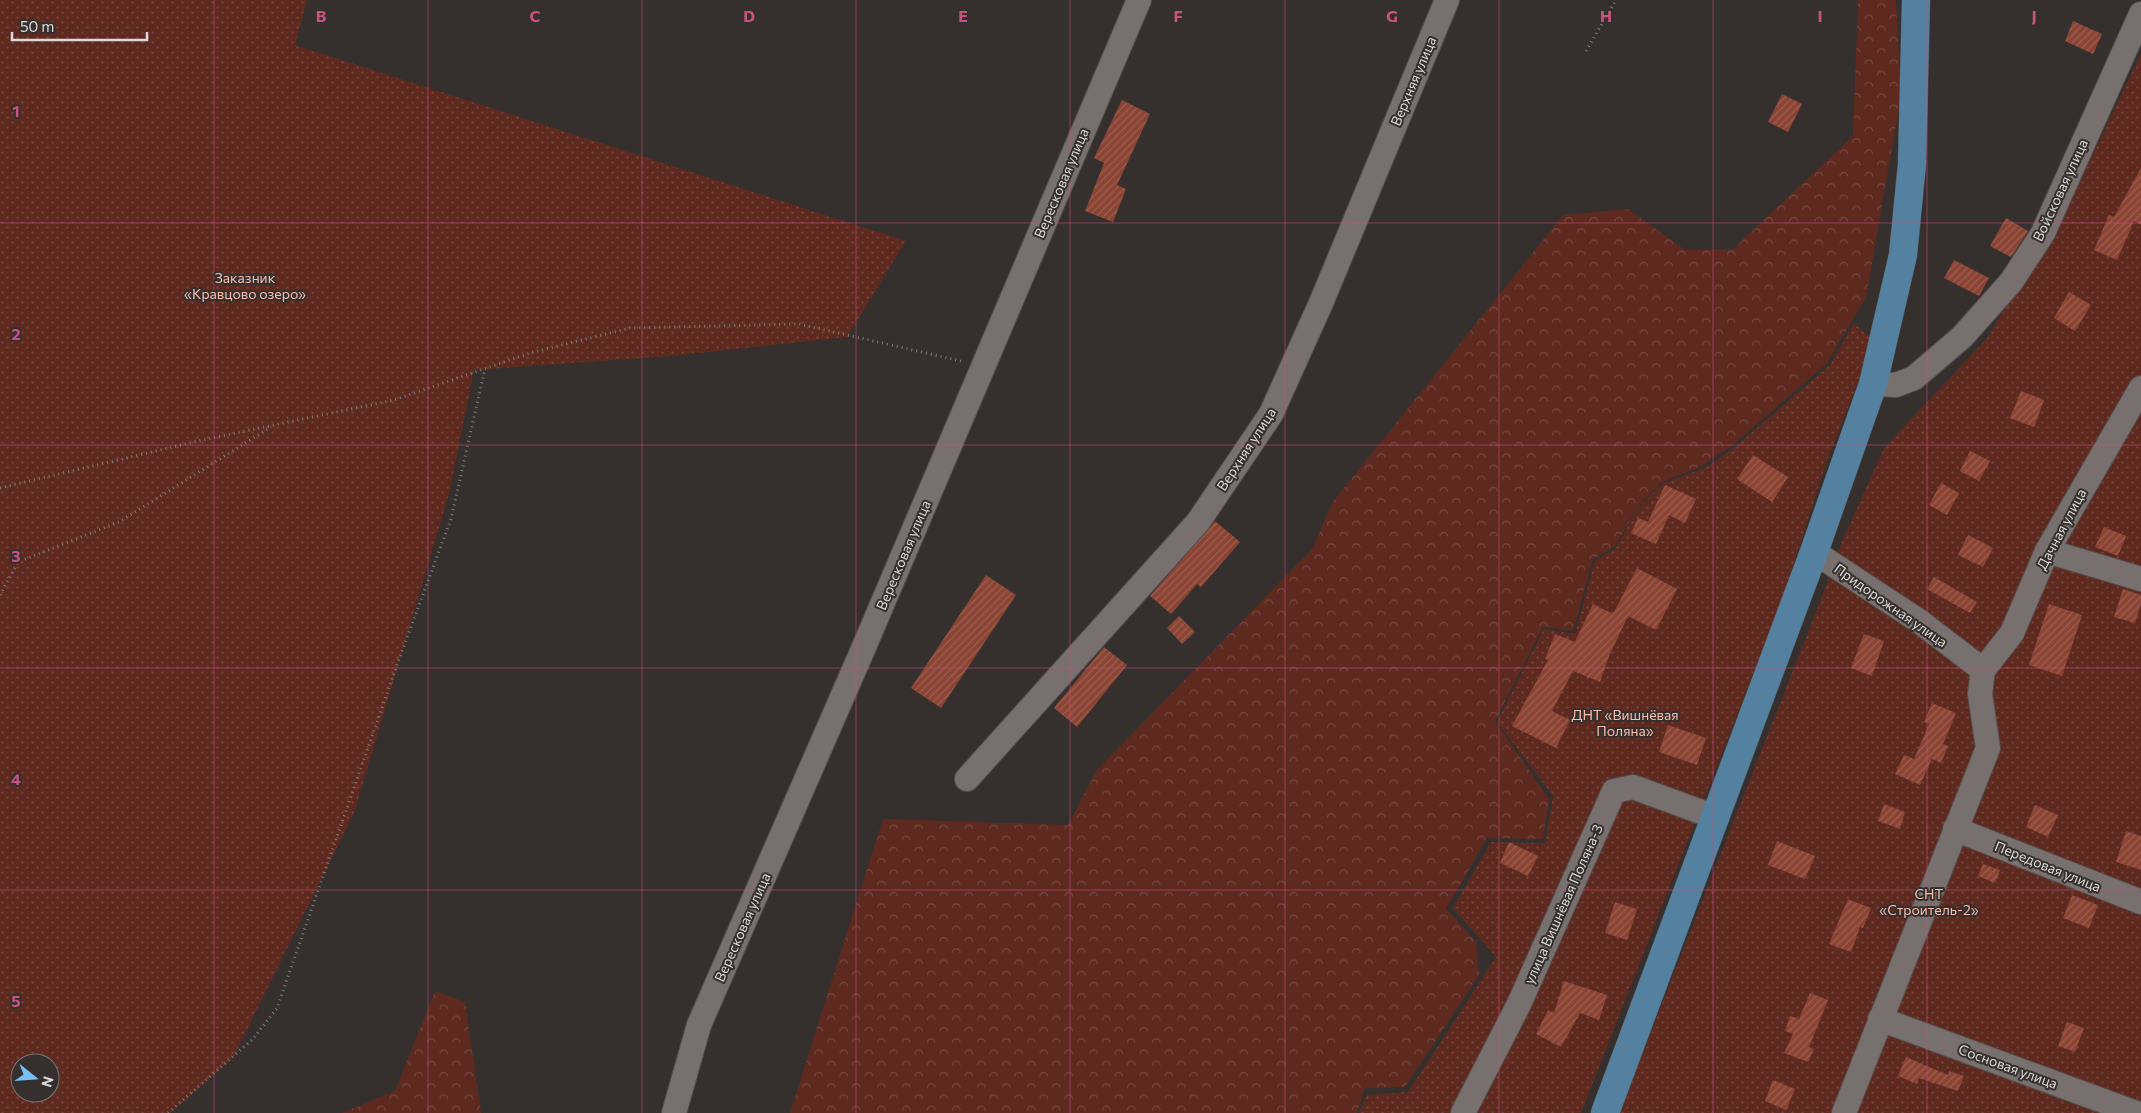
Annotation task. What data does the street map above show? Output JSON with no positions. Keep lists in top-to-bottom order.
{
  "streets": {
    "street": [
      "Верхняя улица",
      "Вересковая улица",
      "Войсковая улица",
      "Дачная улица",
      "Придорожная улица",
      "Передовая улица",
      "улица Вишнёвая Поляна-3",
      "Сосновая улица"
    ]
  },
  "crossings": [
    ["Дачная улица", "Придорожная улица"]
  ],
  "parks": ["Заказник «Кравцово озеро»", "ДНТ «Вишнёвая Поляна»", "СНТ «Строитель-2»"],
  "scale_bar": "50 m",
  "north": "right",
  "grid": {
    "columns": [
      "B",
      "C",
      "D",
      "E",
      "F",
      "G",
      "H",
      "I",
      "J"
    ],
    "rows": [
      "1",
      "2",
      "3",
      "4",
      "5"
    ]
  }
}
